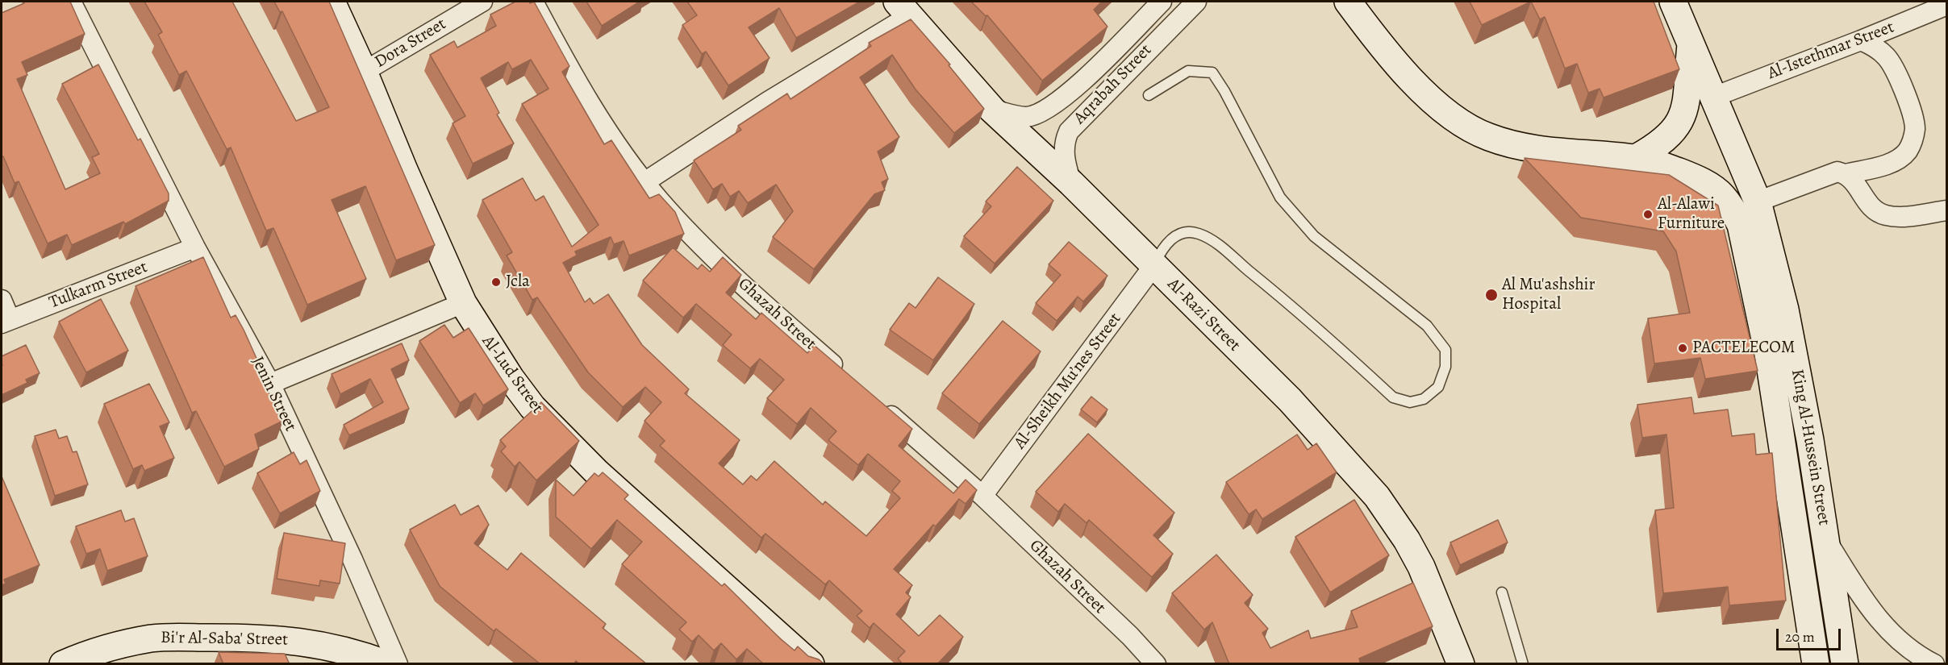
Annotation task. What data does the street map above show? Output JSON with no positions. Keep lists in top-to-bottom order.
{
  "streets": {
    "street": [
      "Dora Street",
      "Al-Istethmar Street",
      "Aqrabah Street",
      "Tulkarm Street",
      "Ghazah Street",
      "Al-Razi Street",
      "Al-Lud Street",
      "Al-Sheikh Mu’nes Street",
      "Jenin Street",
      "King Al-Hussein Street",
      "Bi'r Al-Saba' Street"
    ]
  },
  "crossings": [
    ["Dora Street", "Al-Lud Street"],
    ["Al-Istethmar Street", "King Al-Hussein Street"],
    ["Aqrabah Street", "Al-Razi Street"],
    ["Tulkarm Street", "Jenin Street"],
    ["Ghazah Street", "Al-Sheikh Mu’nes Street"],
    ["Al-Razi Street", "Al-Sheikh Mu’nes Street"]
  ],
  "places": [
    "Al-Alawi Furniture",
    "Jcla",
    "Al Mu'ashshir Hospital",
    "PACTELECOM"
  ],
  "scale_bar": "20 m"
}
